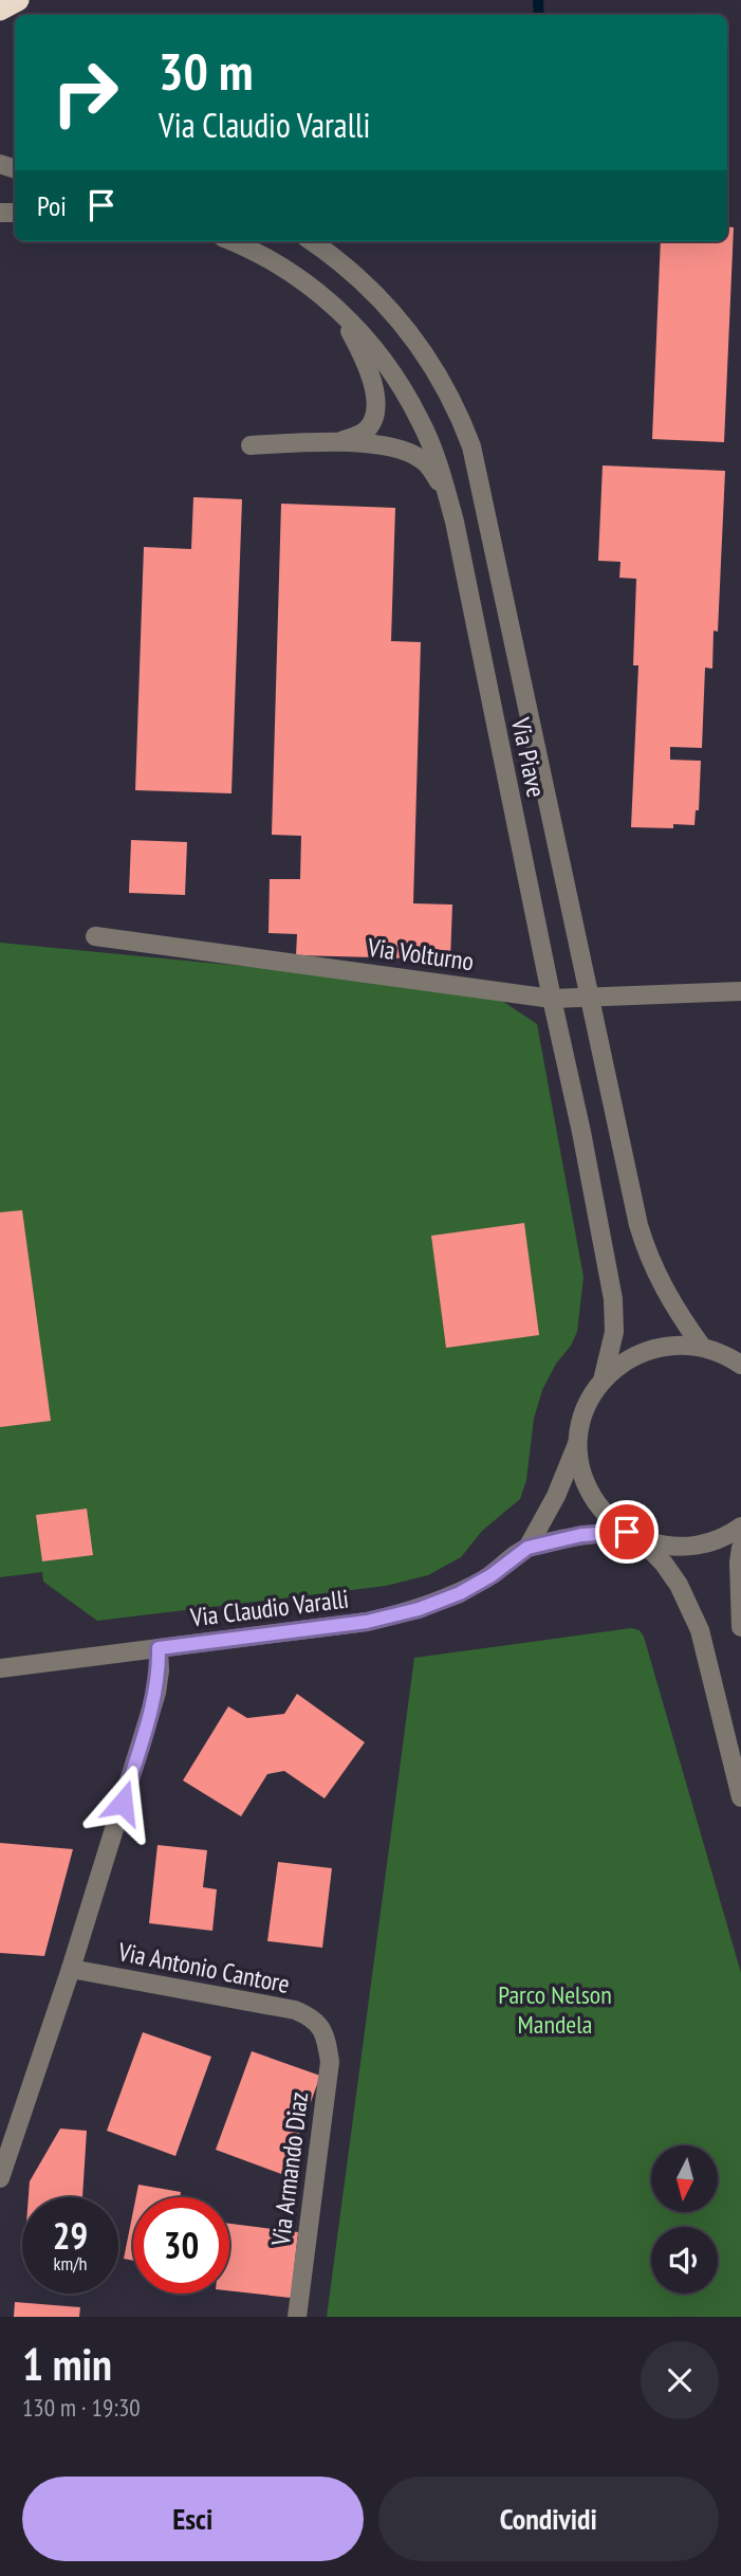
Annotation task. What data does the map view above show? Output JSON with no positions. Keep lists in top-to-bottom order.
{
  "streets": {
    "street": [
      "Via Piave",
      "Via Volturno",
      "Via Claudio Varalli",
      "Via Antonio Cantore",
      "Via Armando Diaz"
    ]
  },
  "crossings": [
    ["Via Piave", "Via Volturno"],
    ["Via Piave", "Via Claudio Varalli"],
    ["Via Antonio Cantore", "Via Armando Diaz"]
  ],
  "parks": ["Parco Nelson Mandela"],
  "north": "bottom",
  "page": {
    "turn": ["30 m", "Via Claudio Varalli"],
    "then": "Poi",
    "speed": "29 km/h",
    "limit": "30",
    "heading": ["1 min", "130 m · 19:30"],
    "buttons": ["Esci", "Condividi"]
  }
}
